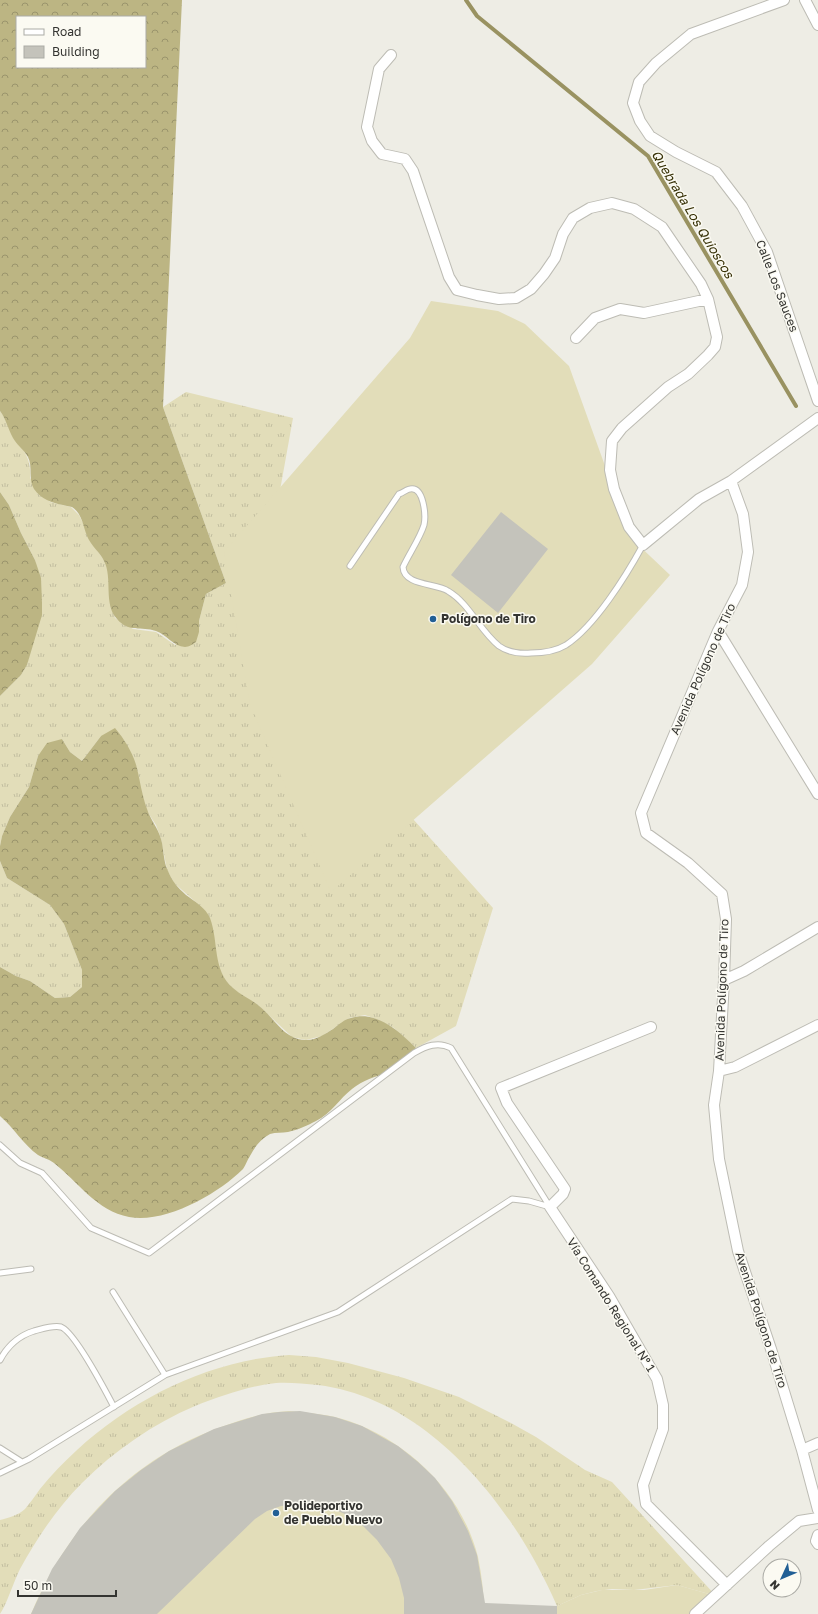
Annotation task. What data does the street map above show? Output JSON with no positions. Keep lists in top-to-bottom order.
{
  "streets": {
    "street": ["Calle Los Sauces", "Avenida Polígono de Tiro", "Vía Comando Regional Nº 1"]
  },
  "water": ["Quebrada Los Quioscos"],
  "places": ["Polígono de Tiro", "Polideportivo de Pueblo Nuevo"],
  "legend": ["Road", "Building"],
  "scale_bar": "50 m",
  "north": "bottom left"
}
